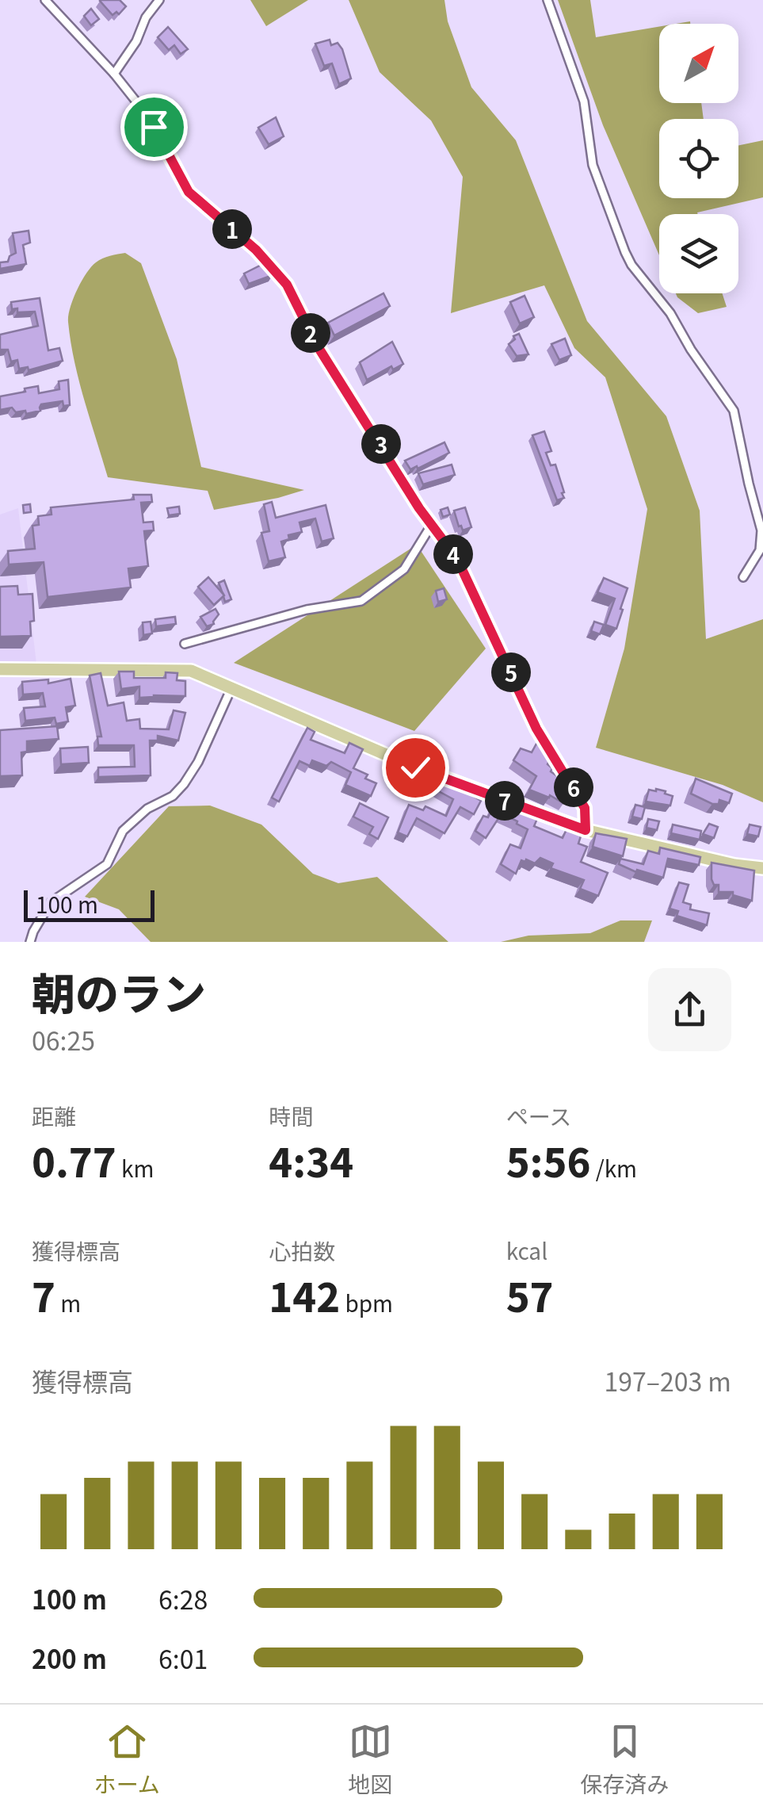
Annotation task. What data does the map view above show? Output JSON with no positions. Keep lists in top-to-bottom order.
{
  "scale_bar": "100 m",
  "north": "top right",
  "page": {
    "pins": [
      "1",
      "2",
      "3",
      "4",
      "5",
      "6",
      "7"
    ],
    "scale": "100 m",
    "heading": ["朝のラン", "06:25"],
    "stats": [
      ["距離", "0.77 km"],
      ["時間", "4:34"],
      ["ペース", "5:56 /km"],
      ["獲得標高", "7 m"],
      ["心拍数", "142 bpm"],
      ["kcal", "57"]
    ],
    "chart": ["獲得標高", "197–203 m"],
    "list": [
      {
        "name": "100 m",
        "note": "6:28"
      },
      {
        "name": "200 m",
        "note": "6:01"
      }
    ],
    "tabs": ["ホーム", "地図", "保存済み"]
  }
}
